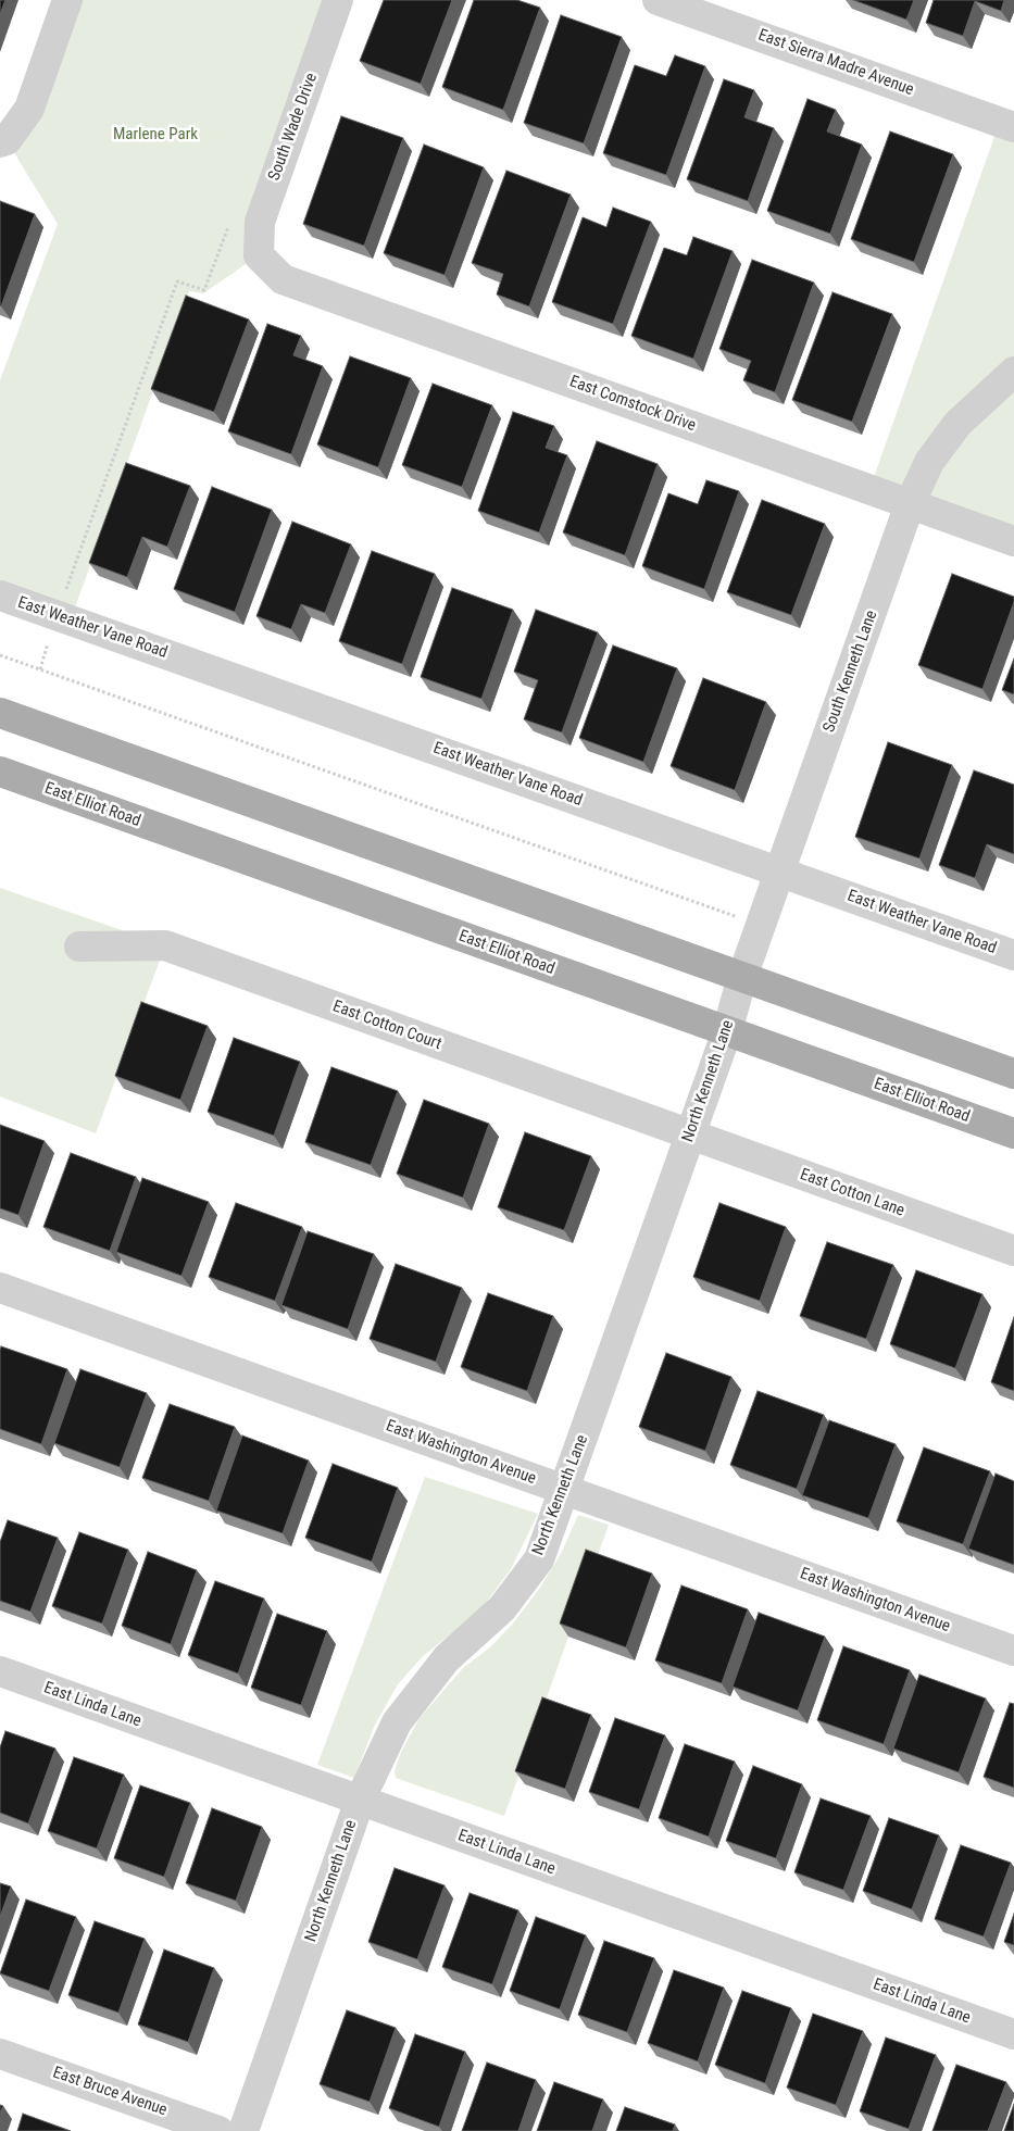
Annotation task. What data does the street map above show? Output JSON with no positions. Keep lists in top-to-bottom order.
{
  "streets": {
    "main road": ["East Elliot Road"],
    "street": [
      "East Sierra Madre Avenue",
      "South Wade Drive",
      "East Comstock Drive",
      "East Weather Vane Road",
      "South Kenneth Lane",
      "East Cotton Court",
      "North Kenneth Lane",
      "East Cotton Lane",
      "East Washington Avenue",
      "East Linda Lane",
      "East Bruce Avenue"
    ]
  },
  "crossings": [
    ["South Wade Drive", "East Comstock Drive"],
    ["East Comstock Drive", "South Kenneth Lane"],
    ["East Weather Vane Road", "South Kenneth Lane"],
    ["South Kenneth Lane", "North Kenneth Lane"],
    ["East Elliot Road", "North Kenneth Lane"],
    ["East Cotton Court", "North Kenneth Lane"],
    ["East Cotton Court", "East Cotton Lane"],
    ["North Kenneth Lane", "East Cotton Lane"],
    ["North Kenneth Lane", "East Washington Avenue"],
    ["North Kenneth Lane", "East Linda Lane"]
  ],
  "parks": ["Marlene Park"]
}
